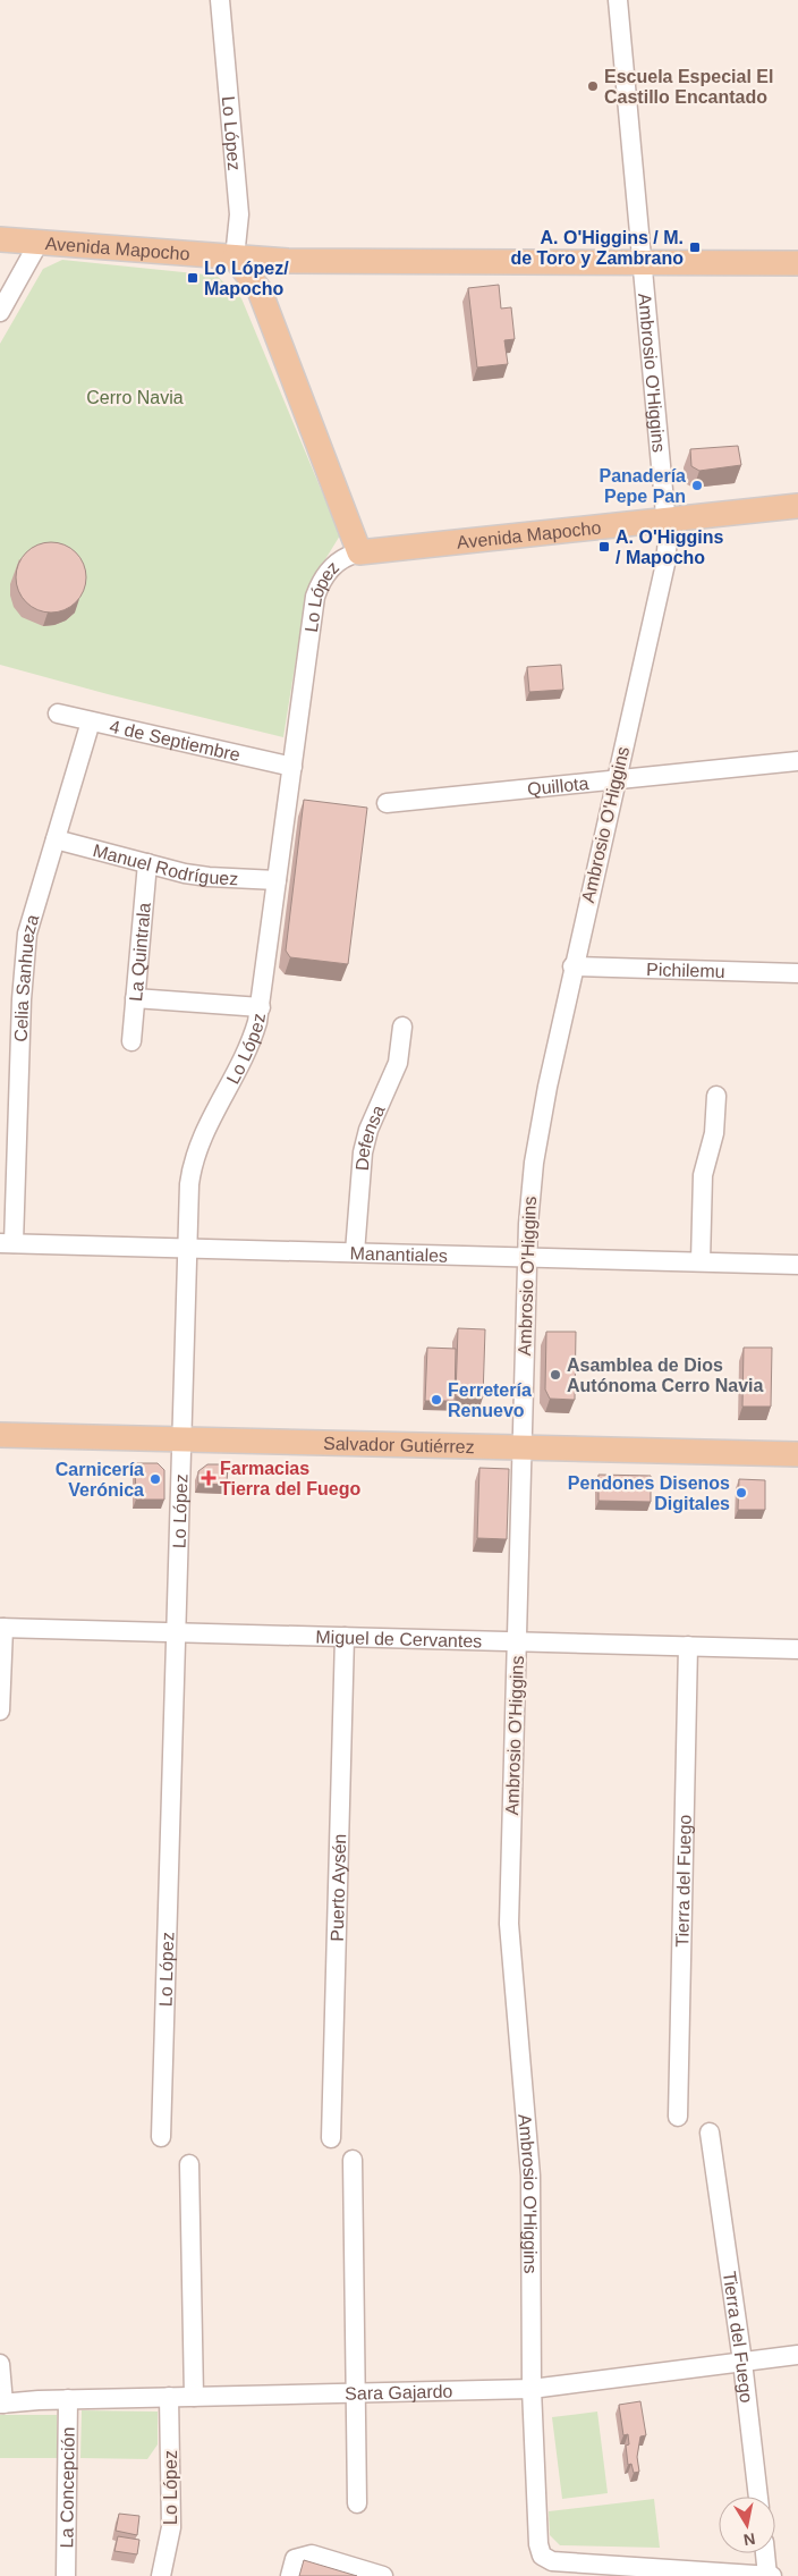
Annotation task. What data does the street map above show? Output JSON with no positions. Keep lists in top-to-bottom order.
{
  "streets": {
    "main road": ["Lo López", "Avenida Mapocho", "Salvador Gutiérrez"],
    "street": [
      "Ambrosio O'Higgins",
      "4 de Septiembre",
      "Quillota",
      "Manuel Rodríguez",
      "La Quintrala",
      "Pichilemu",
      "Celia Sanhueza",
      "Defensa",
      "Manantiales",
      "Miguel de Cervantes",
      "Tierra del Fuego",
      "Puerto Aysén",
      "Sara Gajardo",
      "La Concepción"
    ]
  },
  "crossings": [
    ["Lo López", "Avenida Mapocho"],
    ["Lo López", "4 de Septiembre"],
    ["Lo López", "Manuel Rodríguez"],
    ["Lo López", "Manantiales"],
    ["Lo López", "Salvador Gutiérrez"],
    ["Lo López", "Miguel de Cervantes"],
    ["Lo López", "Sara Gajardo"],
    ["Avenida Mapocho", "Ambrosio O'Higgins"],
    ["Ambrosio O'Higgins", "Quillota"],
    ["Ambrosio O'Higgins", "Pichilemu"],
    ["Ambrosio O'Higgins", "Manantiales"],
    ["Ambrosio O'Higgins", "Salvador Gutiérrez"],
    ["Ambrosio O'Higgins", "Miguel de Cervantes"],
    ["Ambrosio O'Higgins", "Sara Gajardo"],
    ["4 de Septiembre", "Celia Sanhueza"],
    ["Manuel Rodríguez", "La Quintrala"],
    ["Manuel Rodríguez", "Celia Sanhueza"],
    ["Celia Sanhueza", "Manantiales"],
    ["Defensa", "Manantiales"],
    ["Miguel de Cervantes", "Tierra del Fuego"],
    ["Miguel de Cervantes", "Puerto Aysén"],
    ["Tierra del Fuego", "Sara Gajardo"],
    ["Sara Gajardo", "La Concepción"]
  ],
  "parks": ["Cerro Navia"],
  "places": {
    "other": [
      "Escuela Especial El Castillo Encantado",
      "Panadería Pepe Pan",
      "Asamblea de Dios Autónoma Cerro Navia",
      "Ferretería Renuevo",
      "Carnicería Verónica",
      "Pendones Disenos Digitales"
    ],
    "transit": ["A. O'Higgins / M. de Toro y Zambrano", "Lo López/ Mapocho", "A. O'Higgins / Mapocho"],
    "health": ["Farmacias Tierra del Fuego"]
  },
  "north": "bottom"
}
